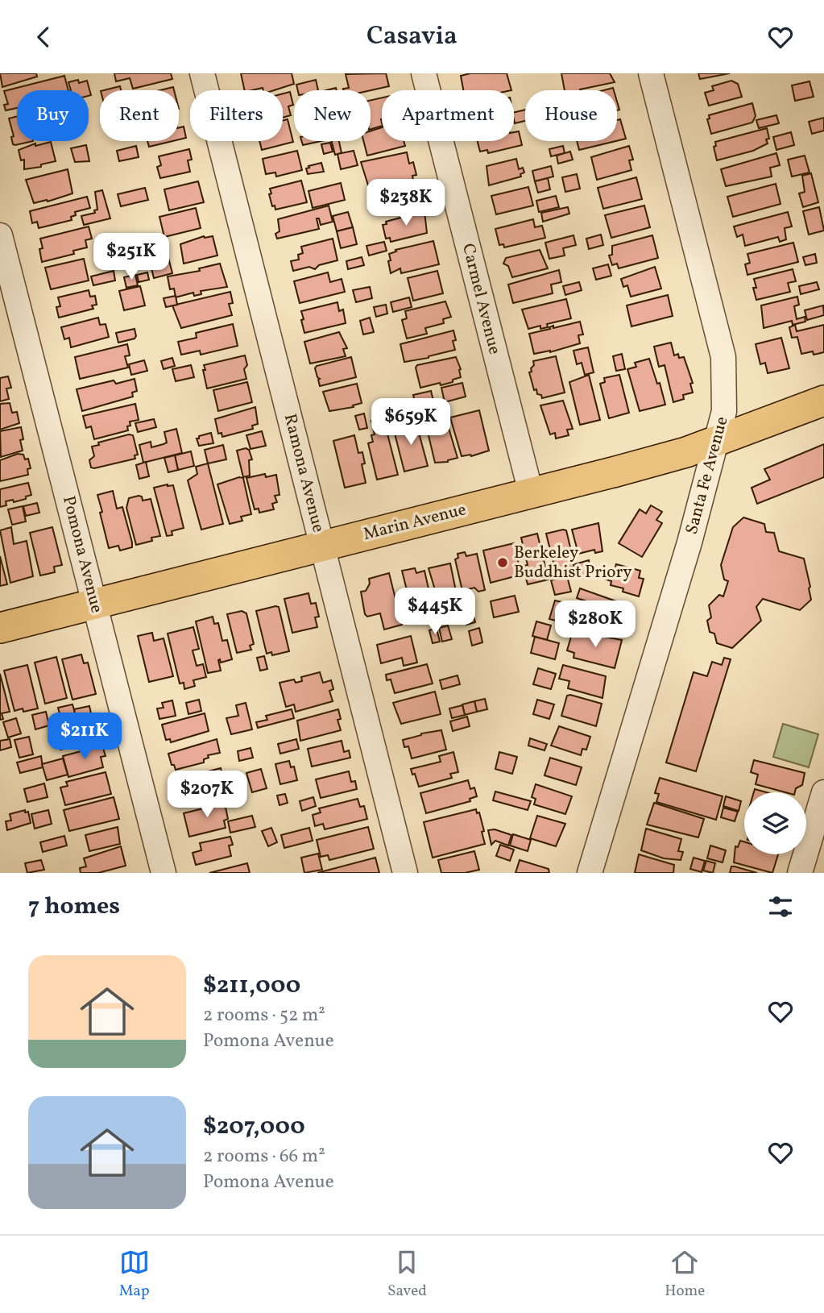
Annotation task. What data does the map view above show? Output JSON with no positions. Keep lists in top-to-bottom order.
{
  "streets": {
    "main road": ["Marin Avenue"],
    "street": [
      "Carmel Avenue",
      "Ramona Avenue",
      "Santa Fe Avenue",
      "Pomona Avenue"
    ]
  },
  "crossings": [
    ["Carmel Avenue", "Marin Avenue"],
    ["Ramona Avenue", "Marin Avenue"],
    ["Santa Fe Avenue", "Marin Avenue"],
    ["Marin Avenue", "Pomona Avenue"]
  ],
  "places": ["Berkeley Buddhist Priory"],
  "page": {
    "header": "Casavia",
    "chip": [
      "Buy",
      "Rent",
      "Filters",
      "New",
      "Apartment",
      "House"
    ],
    "price": [
      "$238K",
      "$251K",
      "$659K",
      "$445K",
      "$280K",
      "$211K",
      "$207K"
    ],
    "heading": "7 homes",
    "list": [
      {
        "name": "$211,000",
        "note": "2 rooms · 52 m² · Pomona Avenue"
      },
      {
        "name": "$207,000",
        "note": "2 rooms · 66 m² · Pomona Avenue"
      }
    ],
    "tabs": ["Map", "Saved", "Home"]
  }
}
